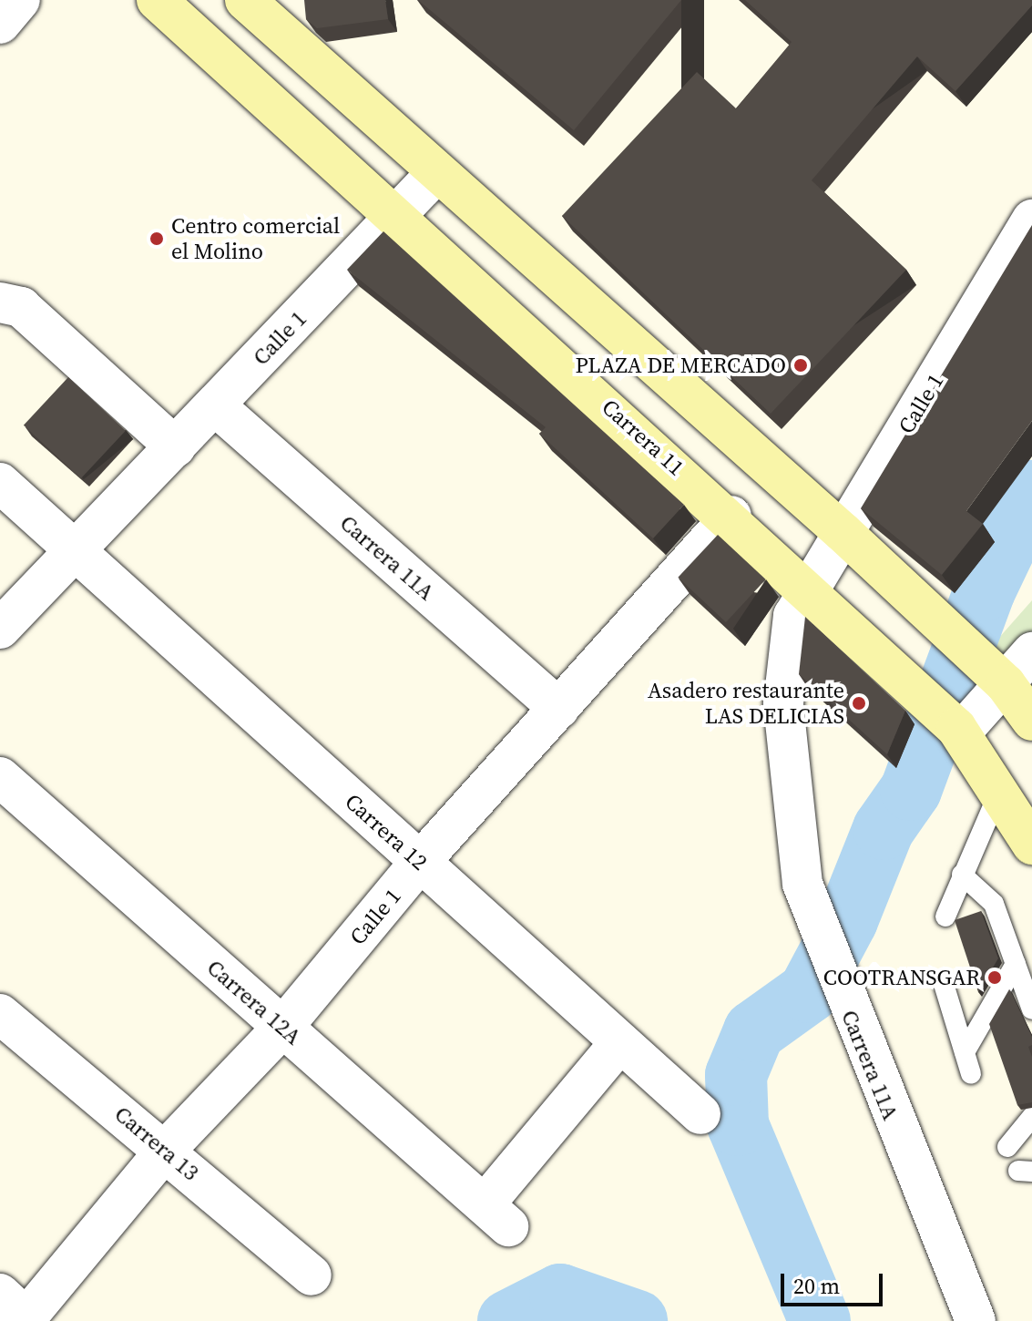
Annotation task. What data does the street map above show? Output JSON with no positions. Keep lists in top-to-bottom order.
{
  "streets": {
    "main road": ["Carrera 11"],
    "street": [
      "Calle 1",
      "Carrera 11A",
      "Carrera 12",
      "Carrera 12A",
      "Carrera 13"
    ]
  },
  "crossings": [
    ["Calle 1", "Carrera 11"],
    ["Calle 1", "Carrera 11A"],
    ["Calle 1", "Carrera 12"],
    ["Calle 1", "Carrera 12A"],
    ["Calle 1", "Carrera 13"],
    ["Carrera 11", "Carrera 11A"],
    ["Carrera 12", "Carrera 12A"]
  ],
  "places": [
    "Centro comercial el Molino",
    "PLAZA DE MERCADO",
    "Asadero restaurante LAS DELICIAS",
    "COOTRANSGAR"
  ],
  "scale_bar": "20 m"
}
